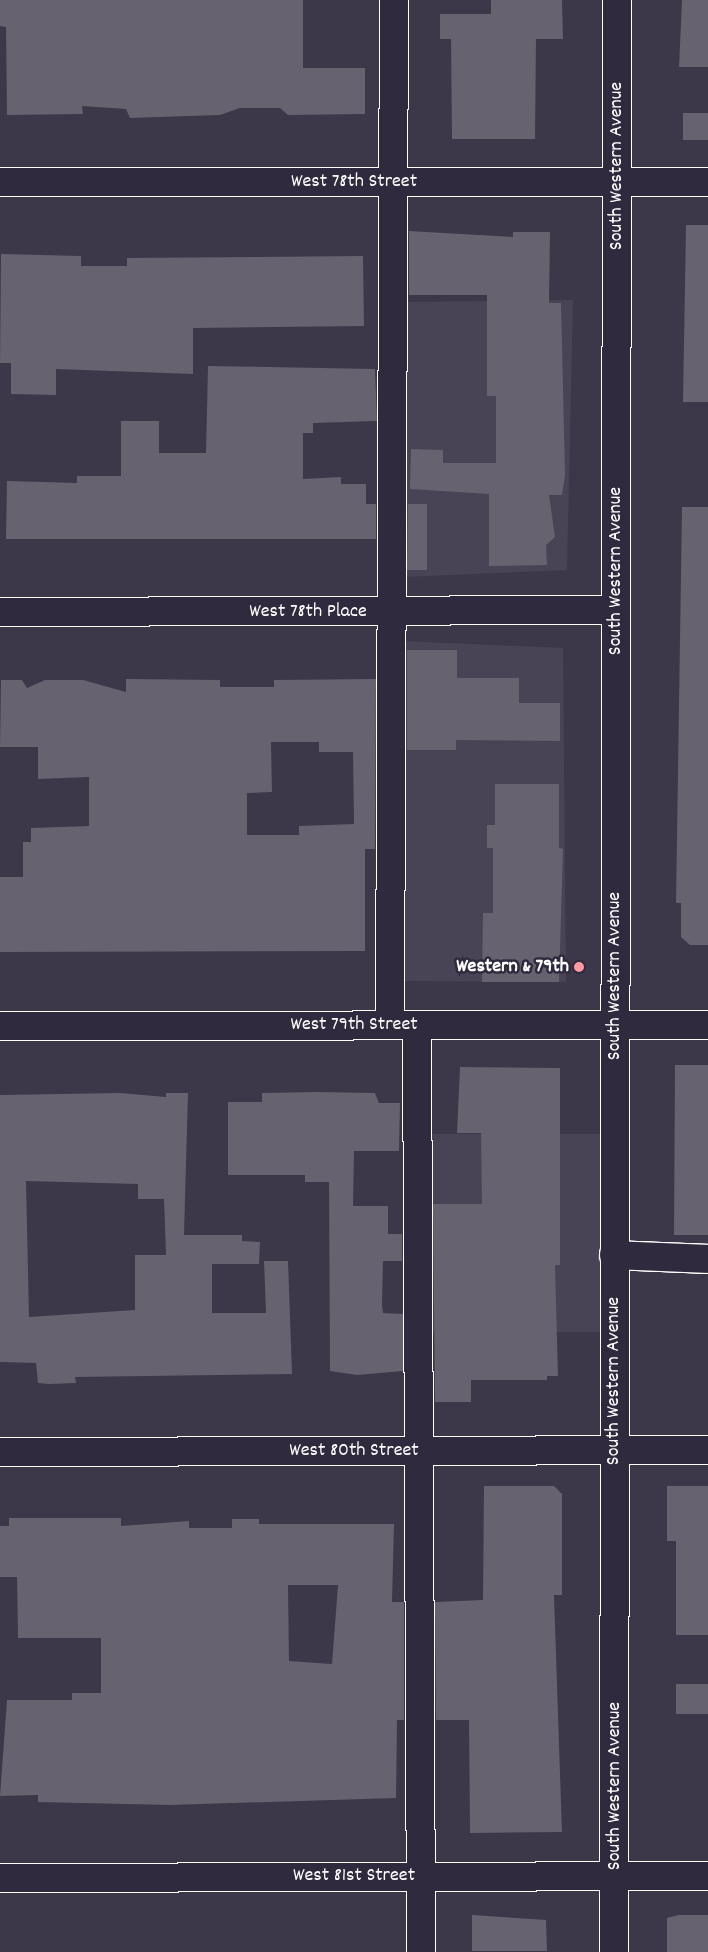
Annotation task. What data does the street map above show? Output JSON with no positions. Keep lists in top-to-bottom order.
{
  "streets": {
    "street": [
      "South Western Avenue",
      "West 78th Street",
      "West 78th Place",
      "West 79th Street",
      "West 80th Street",
      "West 81st Street"
    ]
  },
  "crossings": [
    ["South Western Avenue", "West 78th Street"],
    ["South Western Avenue", "West 78th Place"],
    ["South Western Avenue", "West 79th Street"],
    ["South Western Avenue", "West 80th Street"],
    ["South Western Avenue", "West 81st Street"]
  ],
  "places": ["Western & 79th"]
}
